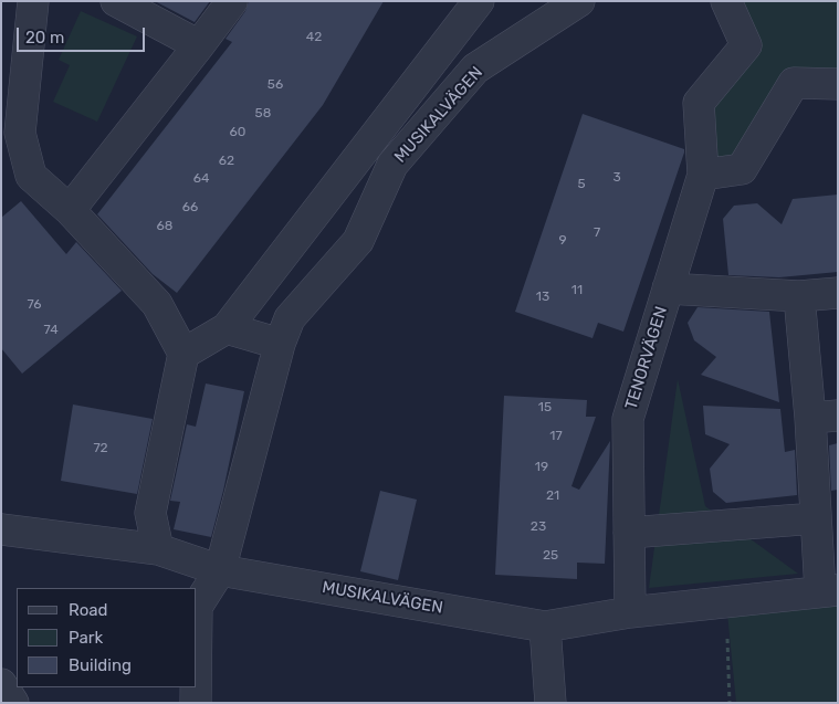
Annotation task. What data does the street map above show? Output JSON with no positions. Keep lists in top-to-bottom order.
{
  "streets": {
    "street": ["MUSIKALVÄGEN", "TENORVÄGEN"]
  },
  "crossings": [
    ["MUSIKALVÄGEN", "TENORVÄGEN"]
  ],
  "house_numbers": [
    "42",
    "56",
    "58",
    "60",
    "62",
    "3",
    "64",
    "5",
    "66",
    "68",
    "7",
    "9",
    "11",
    "13",
    "76",
    "74",
    "15",
    "17",
    "72",
    "19",
    "21",
    "23",
    "25"
  ],
  "legend": ["Road", "Park", "Building"],
  "scale_bar": "20 m"
}
